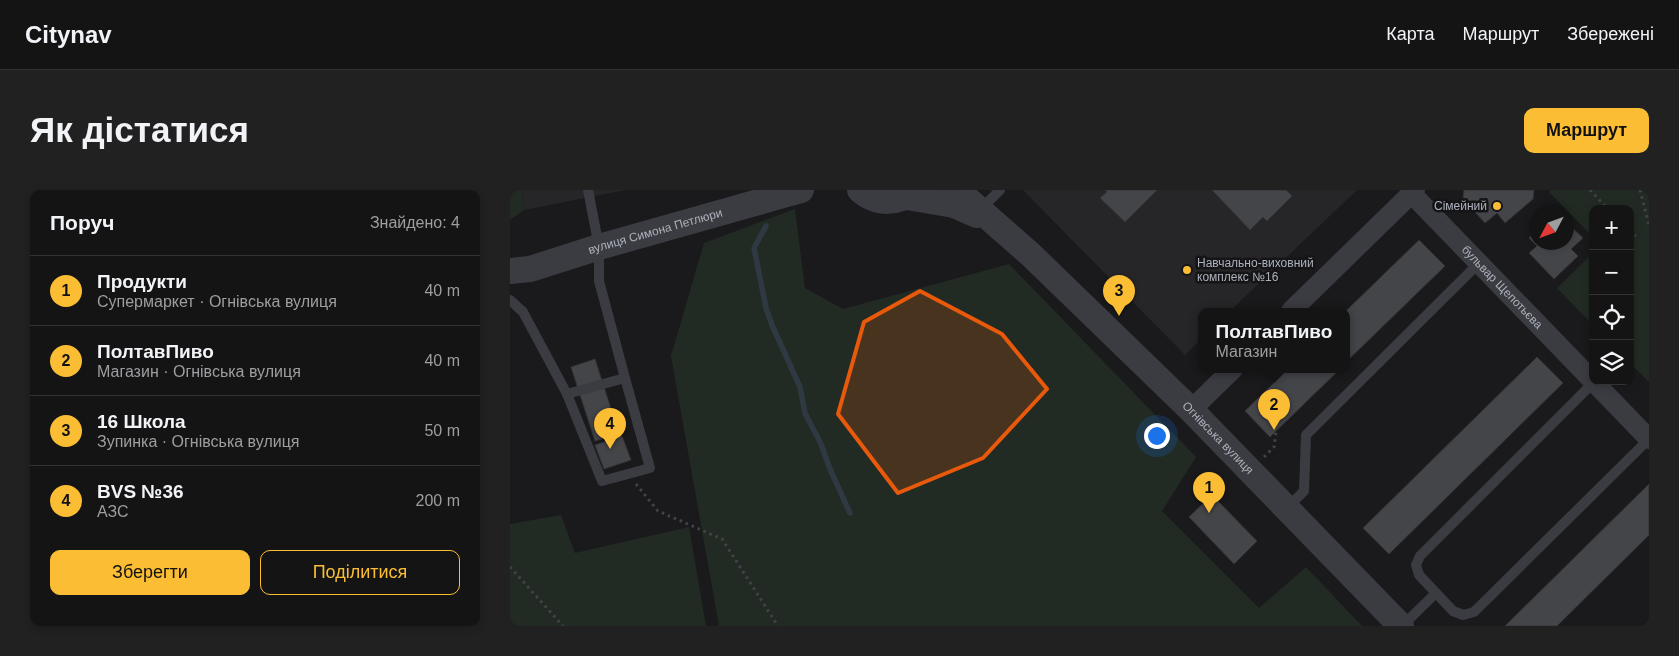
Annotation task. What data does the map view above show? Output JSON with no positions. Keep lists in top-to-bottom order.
{
  "streets": {
    "street": ["вулиця Симона Петлюри", "бульвар Щепотьєва", "Огнівська вулиця"]
  },
  "places": ["Сімейний", "Навчально-виховний комплекс №16"],
  "north": "bottom left",
  "page": {
    "header": "Citynav",
    "nav": ["Карта", "Маршрут", "Збережені"],
    "buttons": [
      "Маршрут",
      ["Зберегти", "Поділитися"]
    ],
    "title": "Як дістатися",
    "heading": ["Поруч", "Знайдено: 4"],
    "map_buttons": ["+", "−"],
    "list": [
      {
        "mark": "1",
        "name": "Продукти",
        "note": "Супермаркет · Огнівська вулиця",
        "value": "40 m"
      },
      {
        "mark": "2",
        "name": "ПолтавПиво",
        "note": "Магазин · Огнівська вулиця",
        "value": "40 m"
      },
      {
        "mark": "3",
        "name": "16 Школа",
        "note": "Зупинка · Огнівська вулиця",
        "value": "50 m"
      },
      {
        "mark": "4",
        "name": "BVS №36",
        "note": "АЗС",
        "value": "200 m"
      }
    ],
    "pins": [
      "3",
      "2",
      "4",
      "1"
    ],
    "popup": ["ПолтавПиво", "Магазин"]
  }
}
